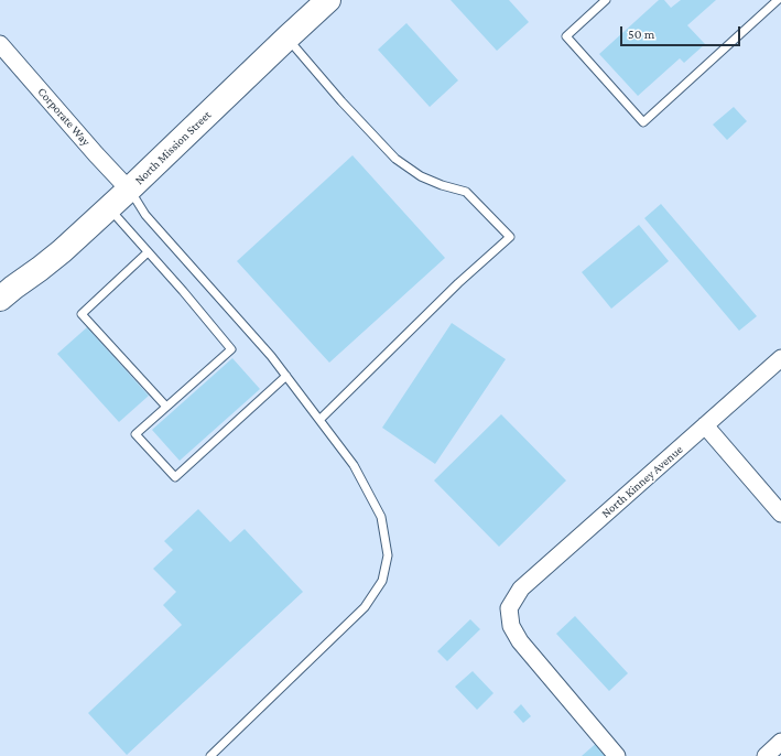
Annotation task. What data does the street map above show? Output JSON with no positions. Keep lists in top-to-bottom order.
{
  "streets": {
    "main road": ["North Mission Street"],
    "street": ["Corporate Way", "North Kinney Avenue"]
  },
  "crossings": [
    ["Corporate Way", "North Mission Street"]
  ],
  "scale_bar": "50 m"
}
